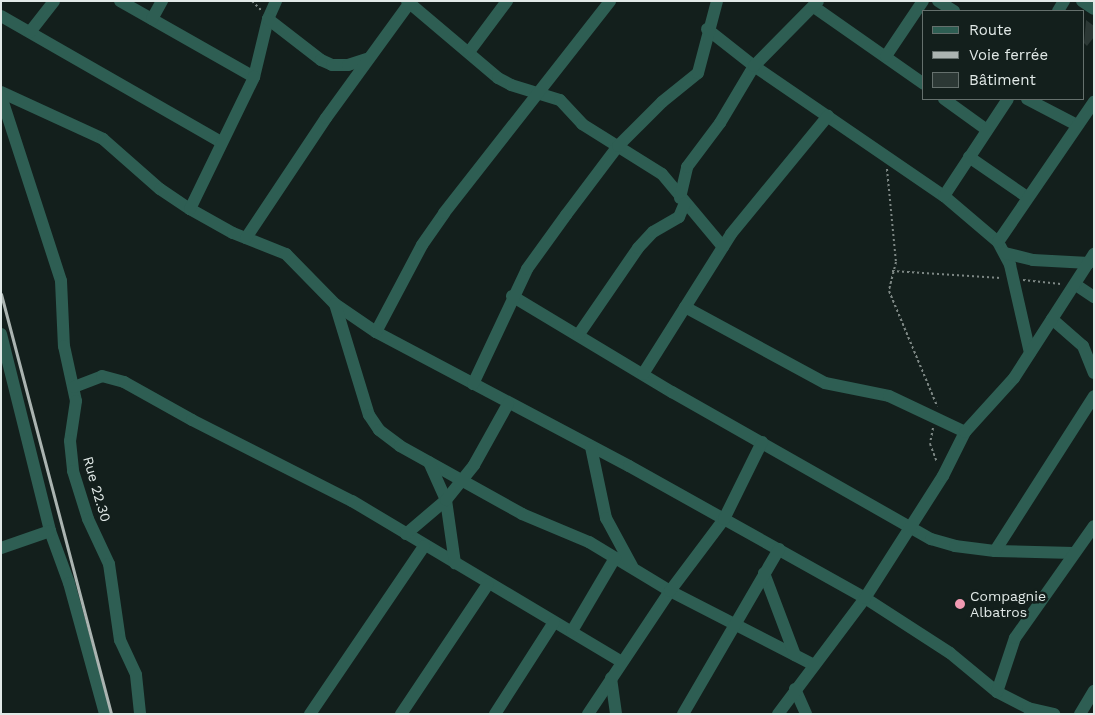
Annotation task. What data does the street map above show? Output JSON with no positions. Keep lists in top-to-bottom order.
{
  "streets": {
    "street": ["Rue 22.30"]
  },
  "places": ["Compagnie Albatros"],
  "legend": ["Route", "Voie ferrée", "Bâtiment"]
}
